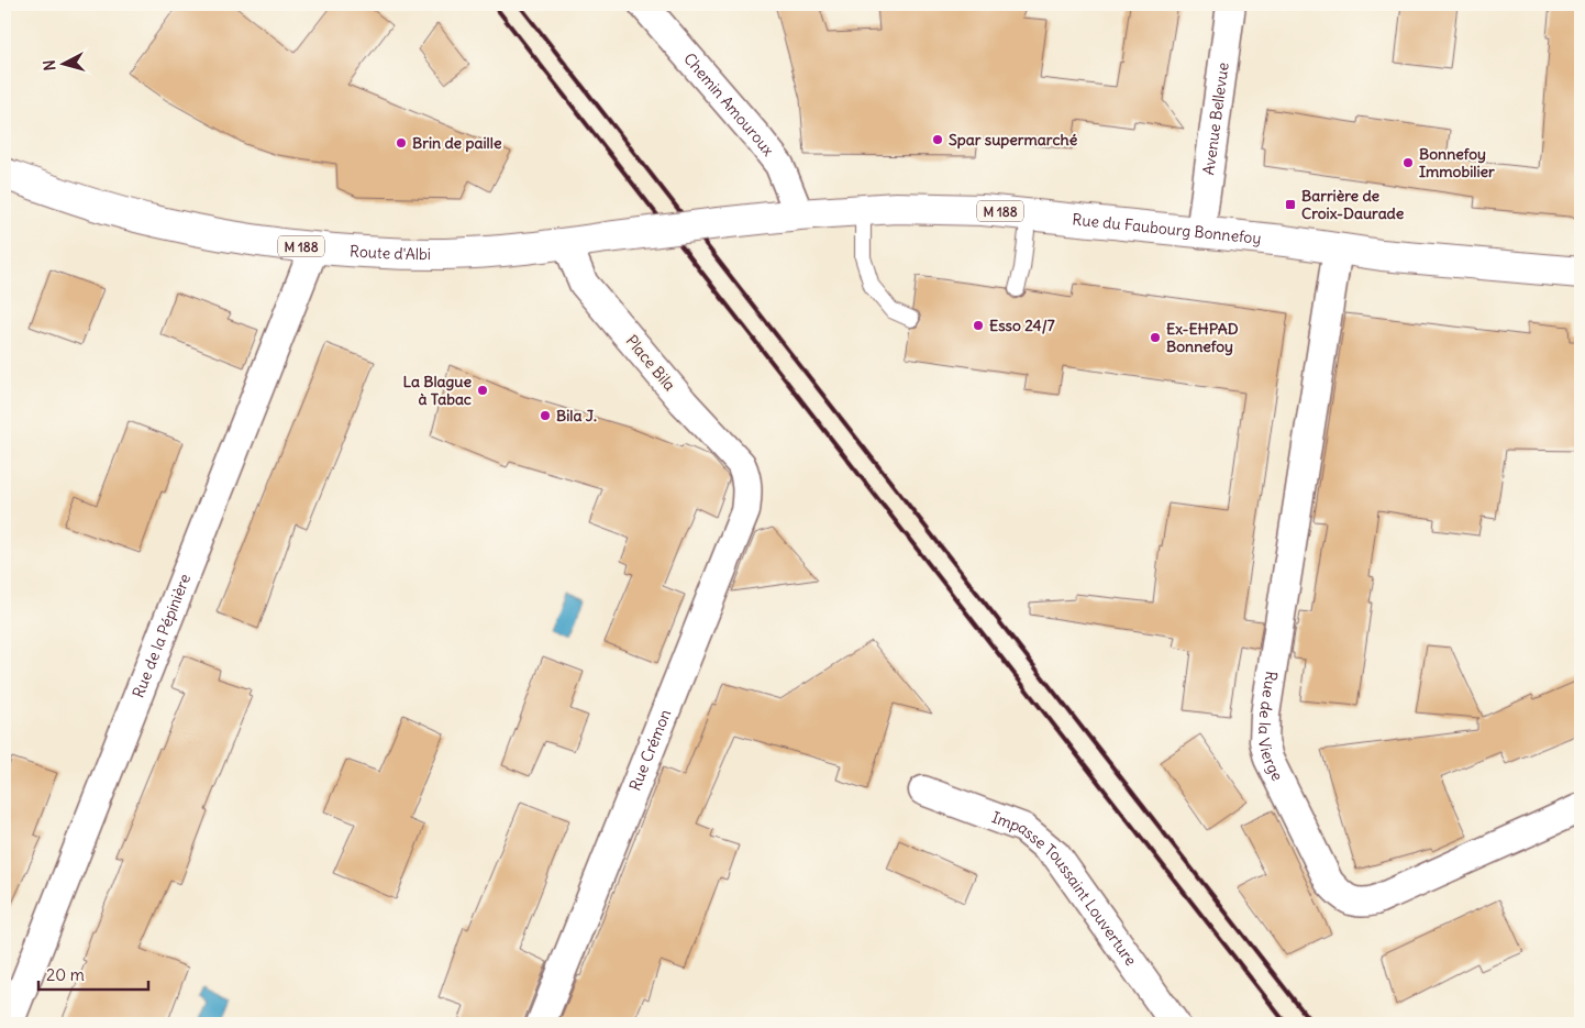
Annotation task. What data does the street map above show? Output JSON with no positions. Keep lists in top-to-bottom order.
{
  "streets": {
    "main road": ["M 188", "Rue du Faubourg Bonnefoy", "Route d'Albi"],
    "street": [
      "Chemin Amouroux",
      "Avenue Bellevue",
      "Place Bila",
      "Rue de la Pépinière",
      "Rue de la Vierge",
      "Rue Crémon",
      "Impasse Toussaint Louverture"
    ]
  },
  "crossings": [
    ["Chemin Amouroux", "Rue du Faubourg Bonnefoy"],
    ["Avenue Bellevue", "Rue du Faubourg Bonnefoy"],
    ["Rue du Faubourg Bonnefoy", "Route d'Albi"],
    ["Rue du Faubourg Bonnefoy", "Rue de la Vierge"],
    ["Route d'Albi", "Place Bila"],
    ["Route d'Albi", "Rue de la Pépinière"],
    ["Place Bila", "Rue Crémon"]
  ],
  "places": {
    "other": [
      "Spar supermarché",
      "Brin de paille",
      "Bonnefoy Immobilier",
      "Esso 24/7",
      "Ex-EHPAD Bonnefoy",
      "La Blague à Tabac",
      "Bila J."
    ],
    "transit": ["Barrière de Croix-Daurade"]
  },
  "scale_bar": "20 m",
  "north": "left"
}
